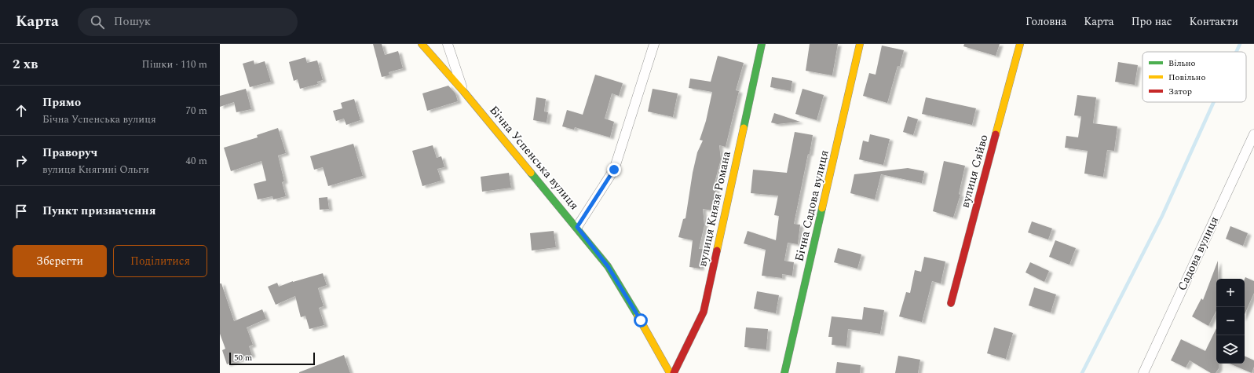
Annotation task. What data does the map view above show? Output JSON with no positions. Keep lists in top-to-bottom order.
{
  "streets": {
    "street": [
      "Бічна Успенська вулиця",
      "вулиця Сяйво",
      "Бічна Садова вулиця",
      "вулиця Князя Романа",
      "Садова вулиця"
    ]
  },
  "legend": ["Вільно", "Повільно", "Затор"],
  "scale_bar": "50 m",
  "page": {
    "header": "Карта",
    "search": "Пошук",
    "nav": [
      "Головна",
      "Карта",
      "Про нас",
      "Контакти"
    ],
    "heading": ["2 хв", "Пішки · 110 m"],
    "list": [
      ["Прямо", "Бічна Успенська вулиця", "70 m"],
      ["Праворуч", "вулиця Княгині Ольги", "40 m"],
      "Пункт призначення"
    ],
    "buttons": ["Зберегти", "Поділитися"],
    "map_buttons": ["+", "−"],
    "scale": "50 m"
  }
}
